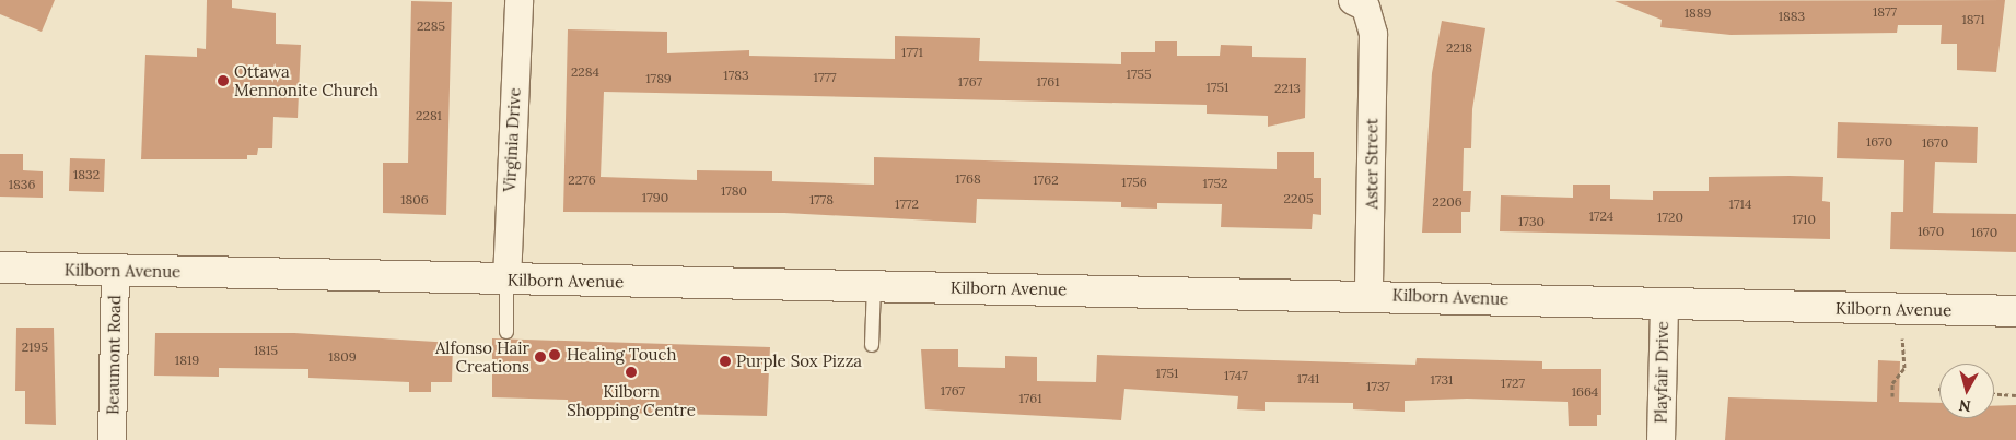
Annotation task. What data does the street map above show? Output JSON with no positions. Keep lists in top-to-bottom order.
{
  "streets": {
    "street": [
      "Virginia Drive",
      "Aster Street",
      "Kilborn Avenue",
      "Beaumont Road",
      "Playfair Drive"
    ]
  },
  "crossings": [
    ["Virginia Drive", "Kilborn Avenue"],
    ["Aster Street", "Kilborn Avenue"],
    ["Kilborn Avenue", "Beaumont Road"],
    ["Kilborn Avenue", "Playfair Drive"]
  ],
  "places": [
    "Ottawa Mennonite Church",
    "Healing Touch",
    "Alfonso Hair Creations",
    "Purple Sox Pizza",
    "Kilborn Shopping Centre"
  ],
  "house_numbers": [
    "1877",
    "1889",
    "1883",
    "1871",
    "2285",
    "2218",
    "1771",
    "2284",
    "1755",
    "1783",
    "1777",
    "1789",
    "1767",
    "1761",
    "1751",
    "2213",
    "2281",
    "1670",
    "1670",
    "1832",
    "1768",
    "2276",
    "1762",
    "1756",
    "1752",
    "1836",
    "1780",
    "1790",
    "2205",
    "1806",
    "1778",
    "2206",
    "1772",
    "1714",
    "1724",
    "1720",
    "1710",
    "1730",
    "1670",
    "1670",
    "2195",
    "1815",
    "1809",
    "1819",
    "1751",
    "1747",
    "1741",
    "1731",
    "1727",
    "1737",
    "1767",
    "1664",
    "1761"
  ],
  "north": "bottom"
}
